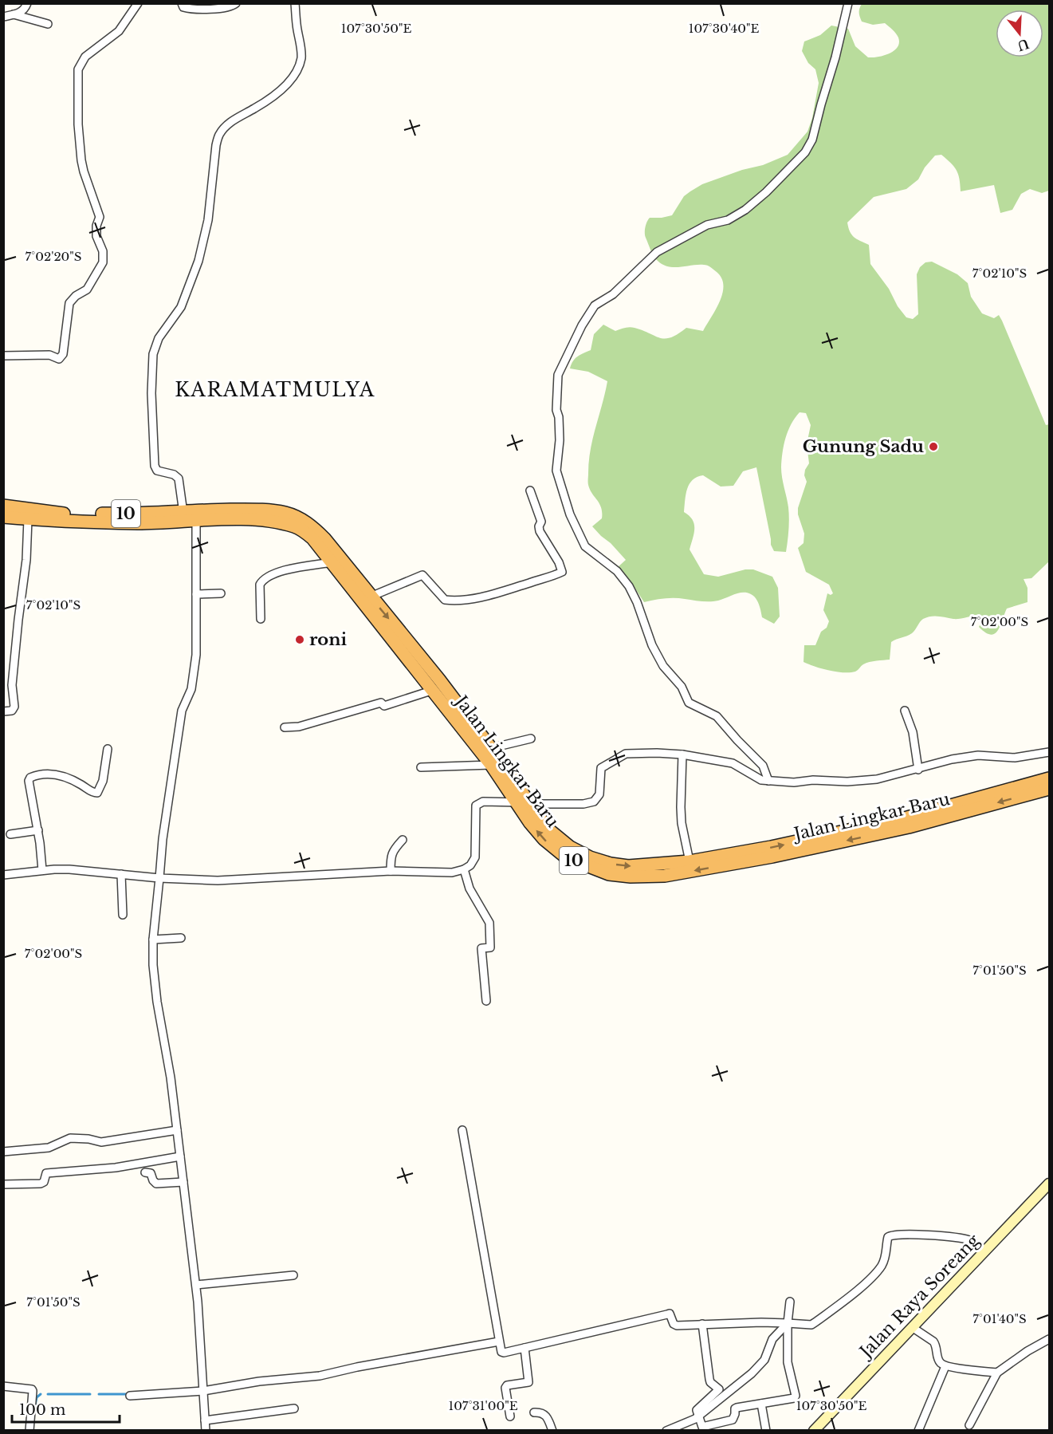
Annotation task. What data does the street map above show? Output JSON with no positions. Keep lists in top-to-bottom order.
{
  "streets": {
    "highway": ["10", "Jalan Lingkar Baru"],
    "main road": ["Jalan Raya Soreang"]
  },
  "districts": ["KARAMATMULYA"],
  "places": ["Gunung Sadu", "roni"],
  "scale_bar": "100 m",
  "north": "bottom",
  "coordinates": [
    "107°30'50\"E",
    "107°30'40\"E",
    "7°02'20\"S",
    "7°02'10\"S",
    "7°02'00\"S",
    "7°01'50\"S",
    "7°01'40\"S",
    "107°31'00\"E"
  ]
}
